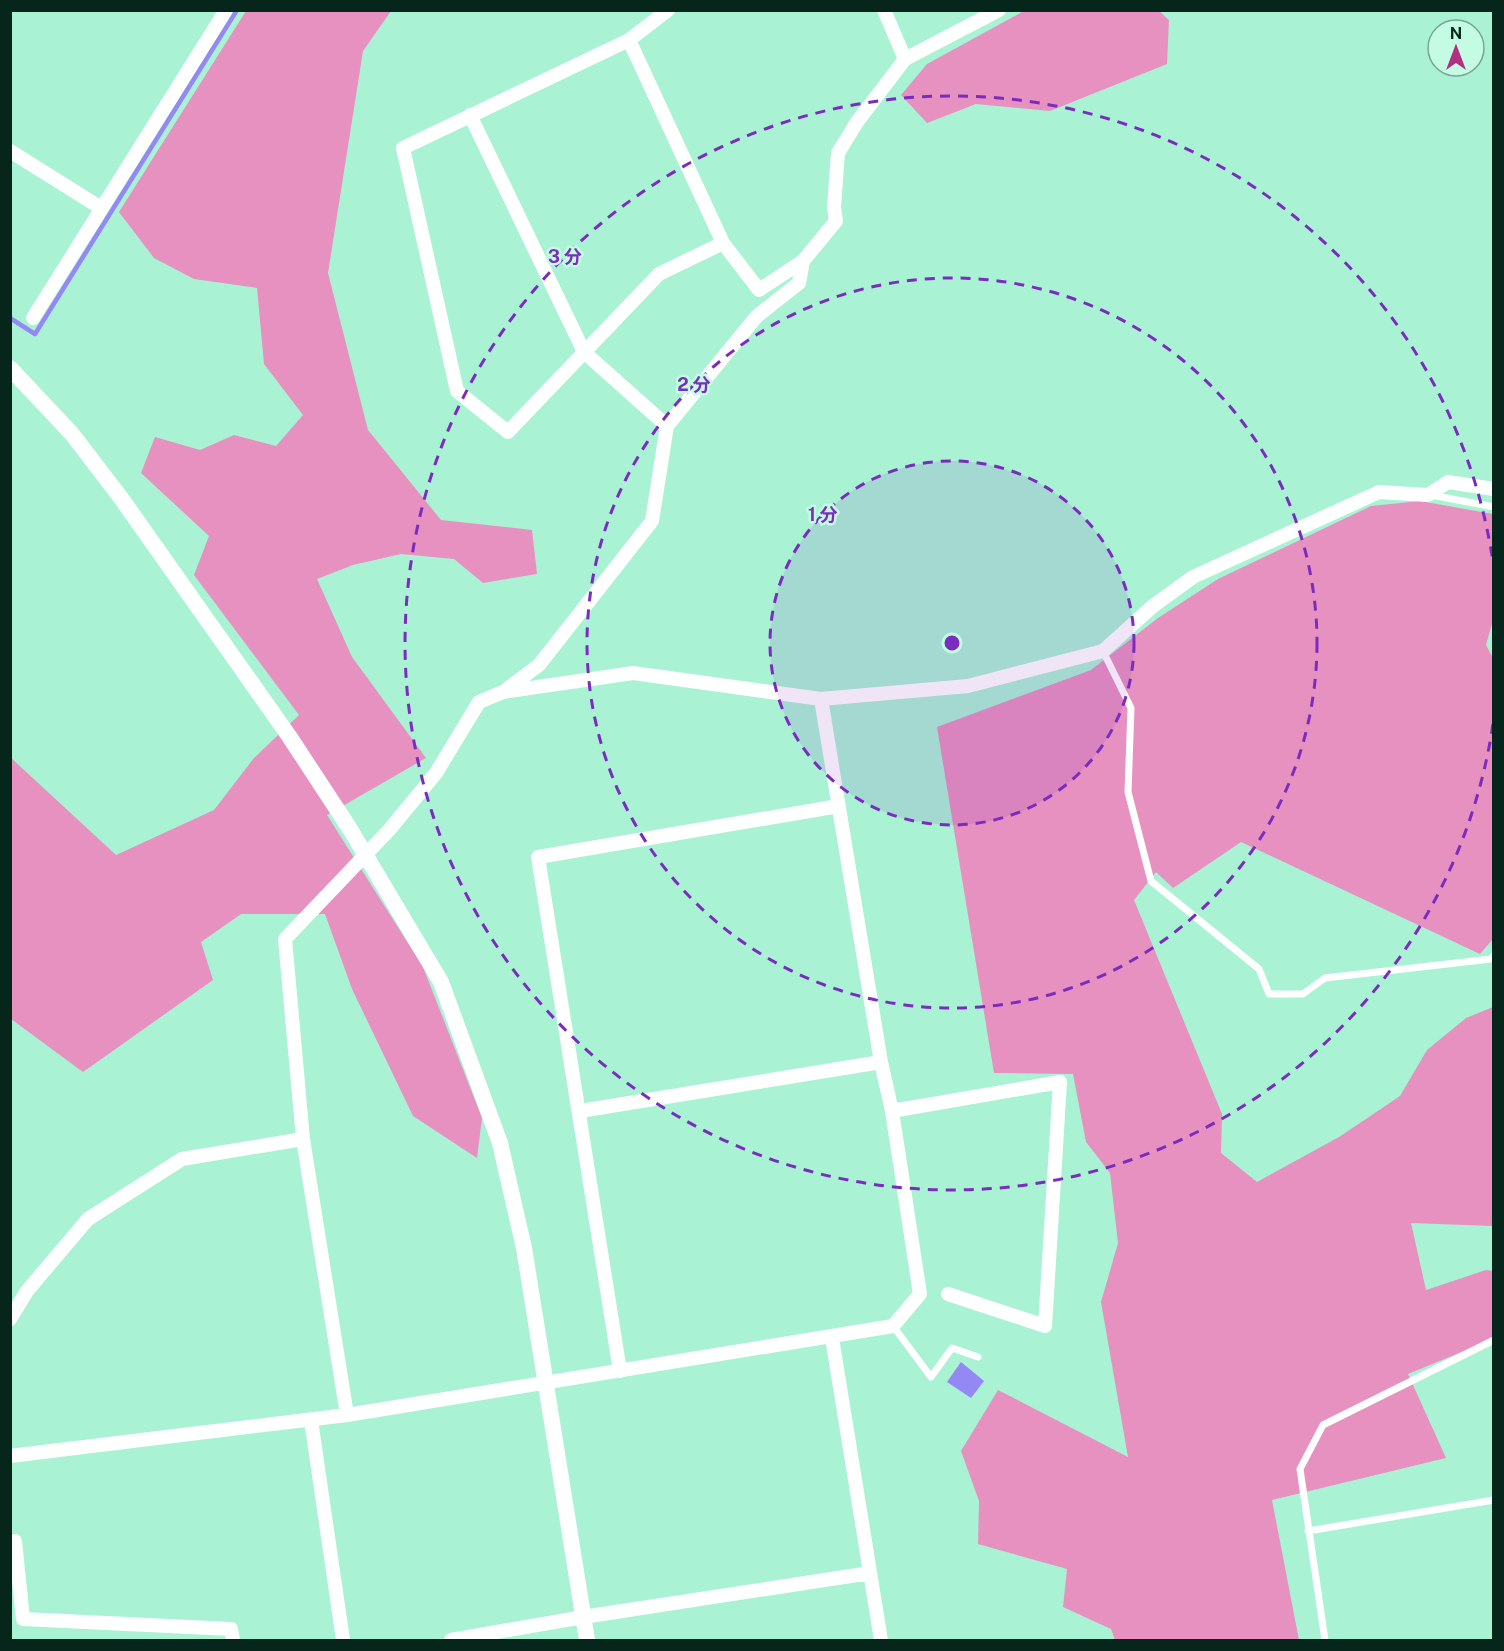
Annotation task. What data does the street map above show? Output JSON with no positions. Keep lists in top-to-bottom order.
{
  "north": "top",
  "rings": ["3 分", "2 分", "1 分"]
}
